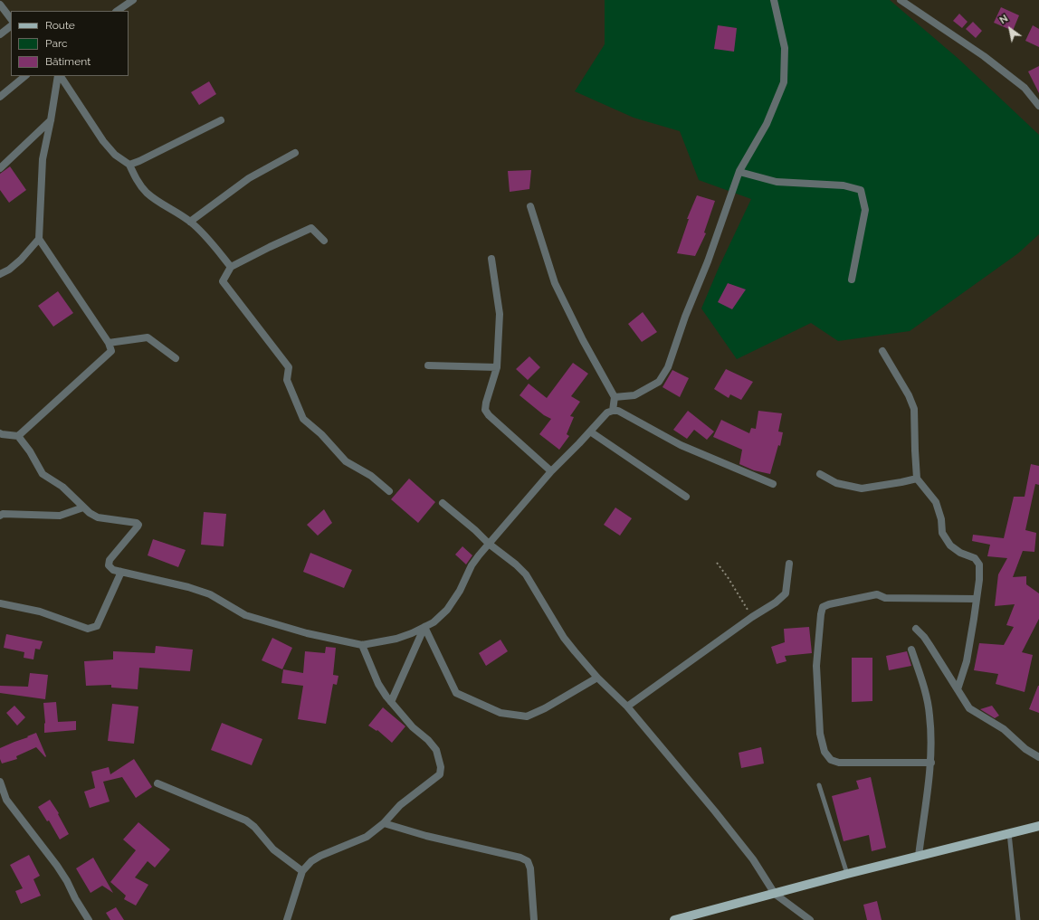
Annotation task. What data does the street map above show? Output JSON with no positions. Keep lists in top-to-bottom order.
{
  "legend": ["Route", "Parc", "Bâtiment"],
  "north": "top left"
}
